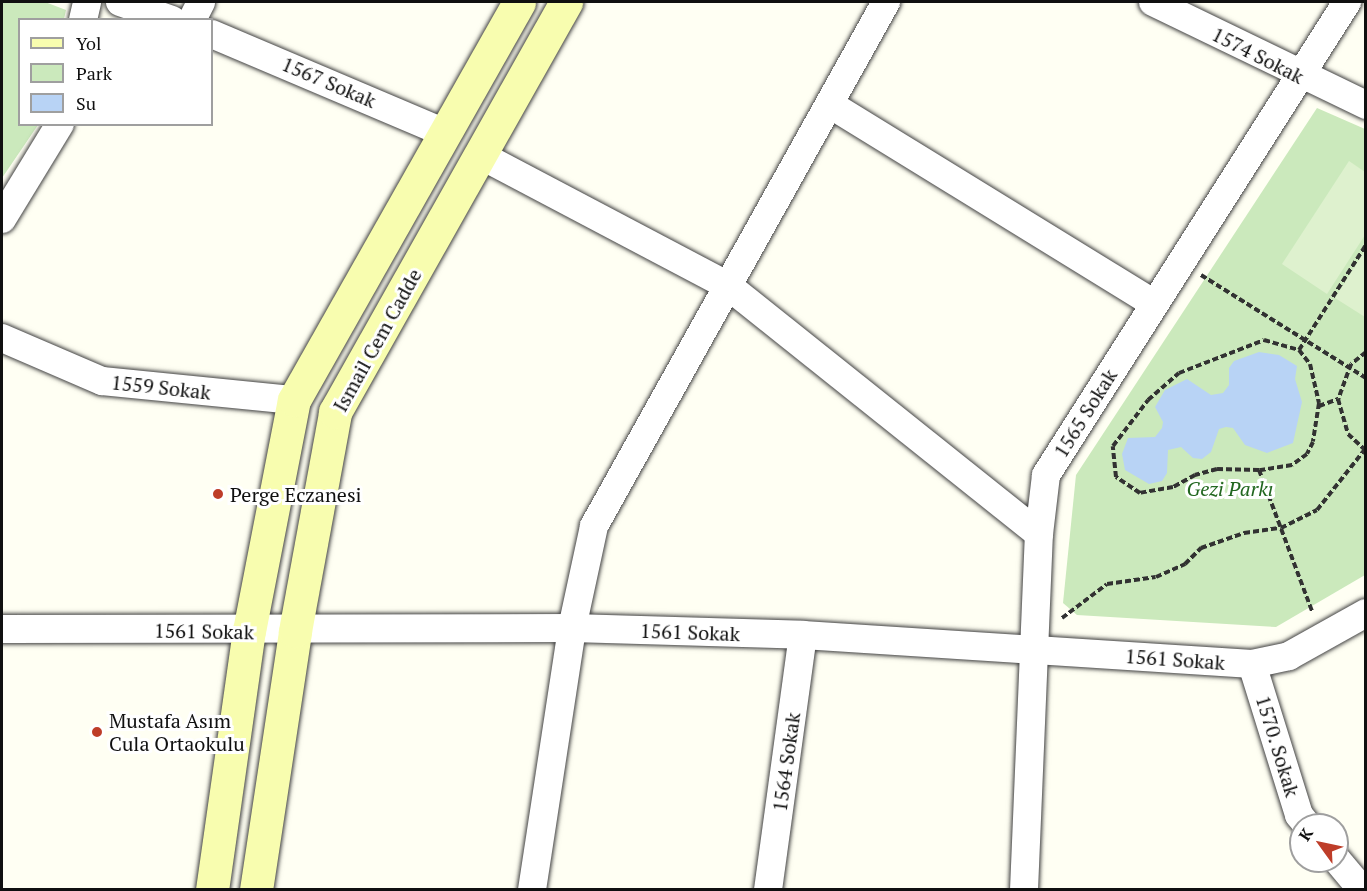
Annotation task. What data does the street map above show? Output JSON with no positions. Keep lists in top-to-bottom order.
{
  "streets": {
    "main road": ["Ismail Cem Cadde"],
    "street": [
      "1574 Sokak",
      "1567 Sokak",
      "1559 Sokak",
      "1565 Sokak",
      "1561 Sokak",
      "1570. Sokak",
      "1564 Sokak"
    ]
  },
  "crossings": [
    ["1574 Sokak", "1565 Sokak"],
    ["Ismail Cem Cadde", "1561 Sokak"],
    ["1565 Sokak", "1561 Sokak"],
    ["1561 Sokak", "1570. Sokak"],
    ["1561 Sokak", "1564 Sokak"]
  ],
  "parks": ["Gezi Parkı"],
  "places": ["Perge Eczanesi", "Mustafa Asım Cula Ortaokulu"],
  "legend": ["Yol", "Park", "Su"],
  "north": "top left"
}
